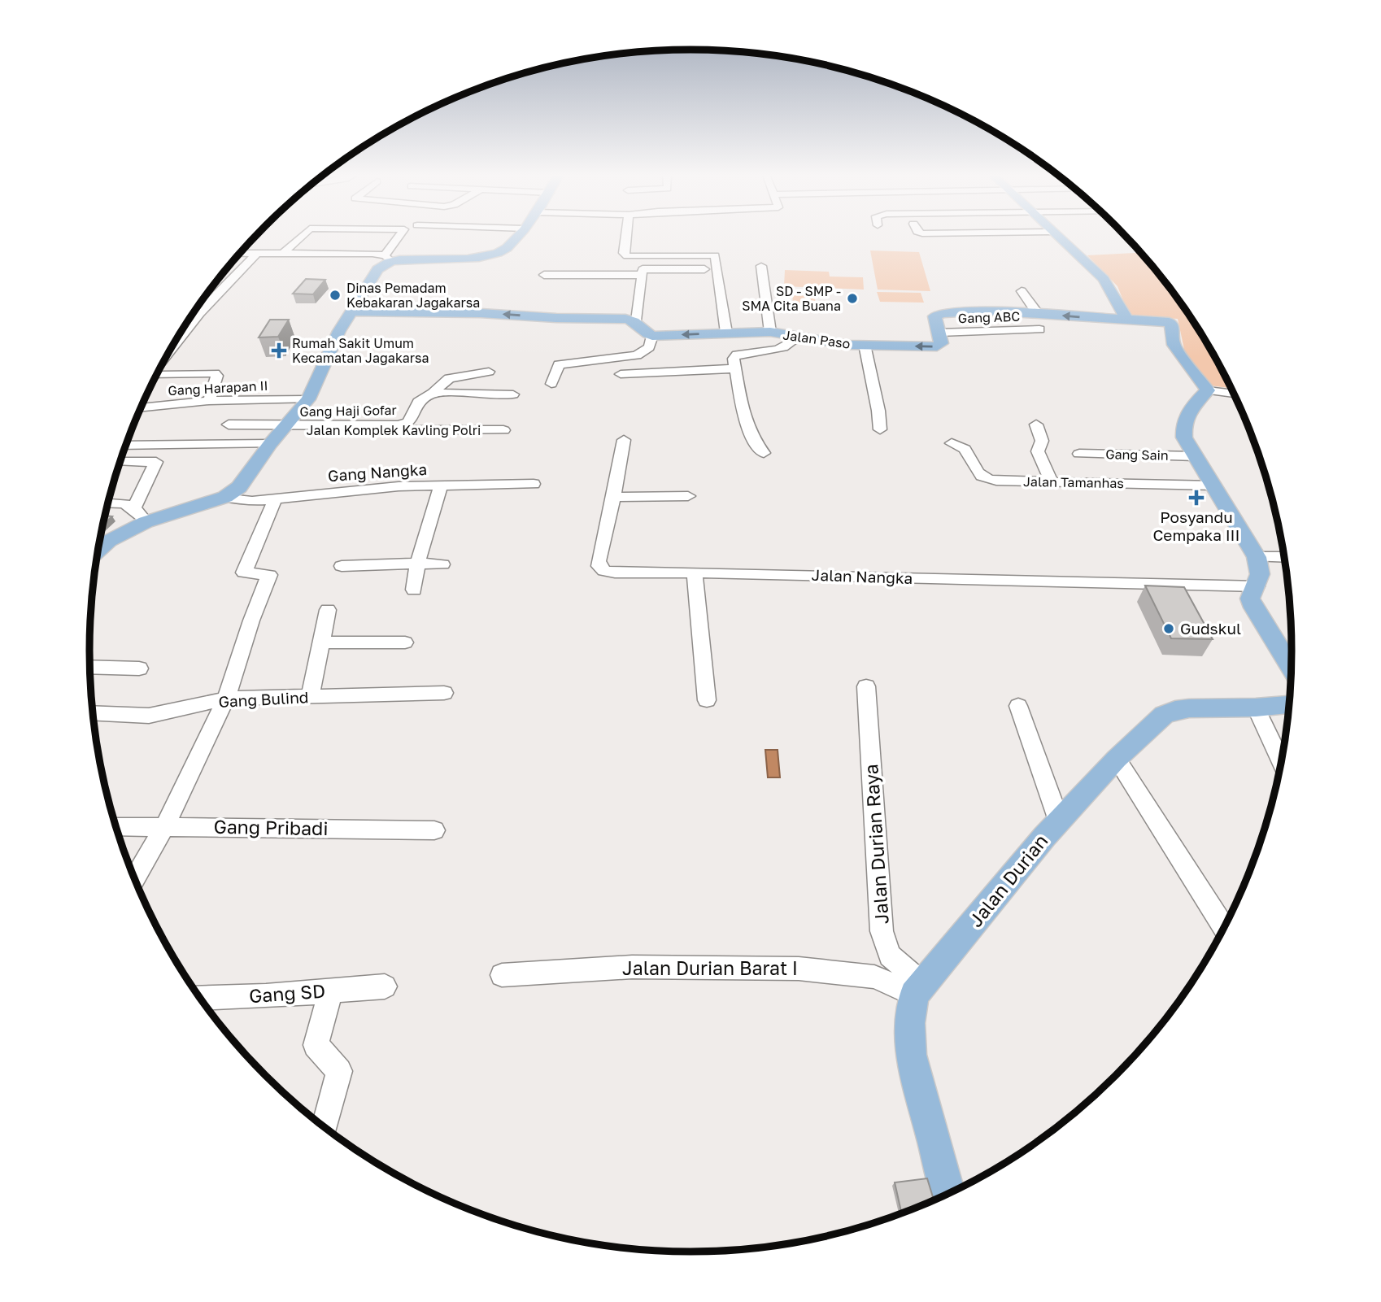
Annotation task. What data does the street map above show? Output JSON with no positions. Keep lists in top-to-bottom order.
{
  "streets": {
    "main road": ["Jalan Paso", "Jalan Durian"],
    "street": [
      "Gang ABC",
      "Gang Harapan II",
      "Gang Haji Gofar",
      "Jalan Komplek Kavling Polri",
      "Gang Sain",
      "Gang Nangka",
      "Jalan Tamanhas",
      "Jalan Nangka",
      "Gang Bulind",
      "Gang Pribadi",
      "Jalan Durian Raya",
      "Jalan Durian Barat I",
      "Gang SD"
    ]
  },
  "crossings": [
    ["Gang ABC", "Jalan Paso"],
    ["Gang Haji Gofar", "Jalan Komplek Kavling Polri"],
    ["Jalan Durian Raya", "Jalan Durian"],
    ["Jalan Durian Raya", "Jalan Durian Barat I"],
    ["Jalan Durian", "Jalan Durian Barat I"]
  ],
  "one_way": ["Jalan Paso"],
  "places": {
    "other": ["Dinas Pemadam Kebakaran Jagakarsa", "SD - SMP - SMA Cita Buana", "Gudskul"],
    "health": ["Rumah Sakit Umum Kecamatan Jagakarsa", "Posyandu Cempaka III"]
  }
}
